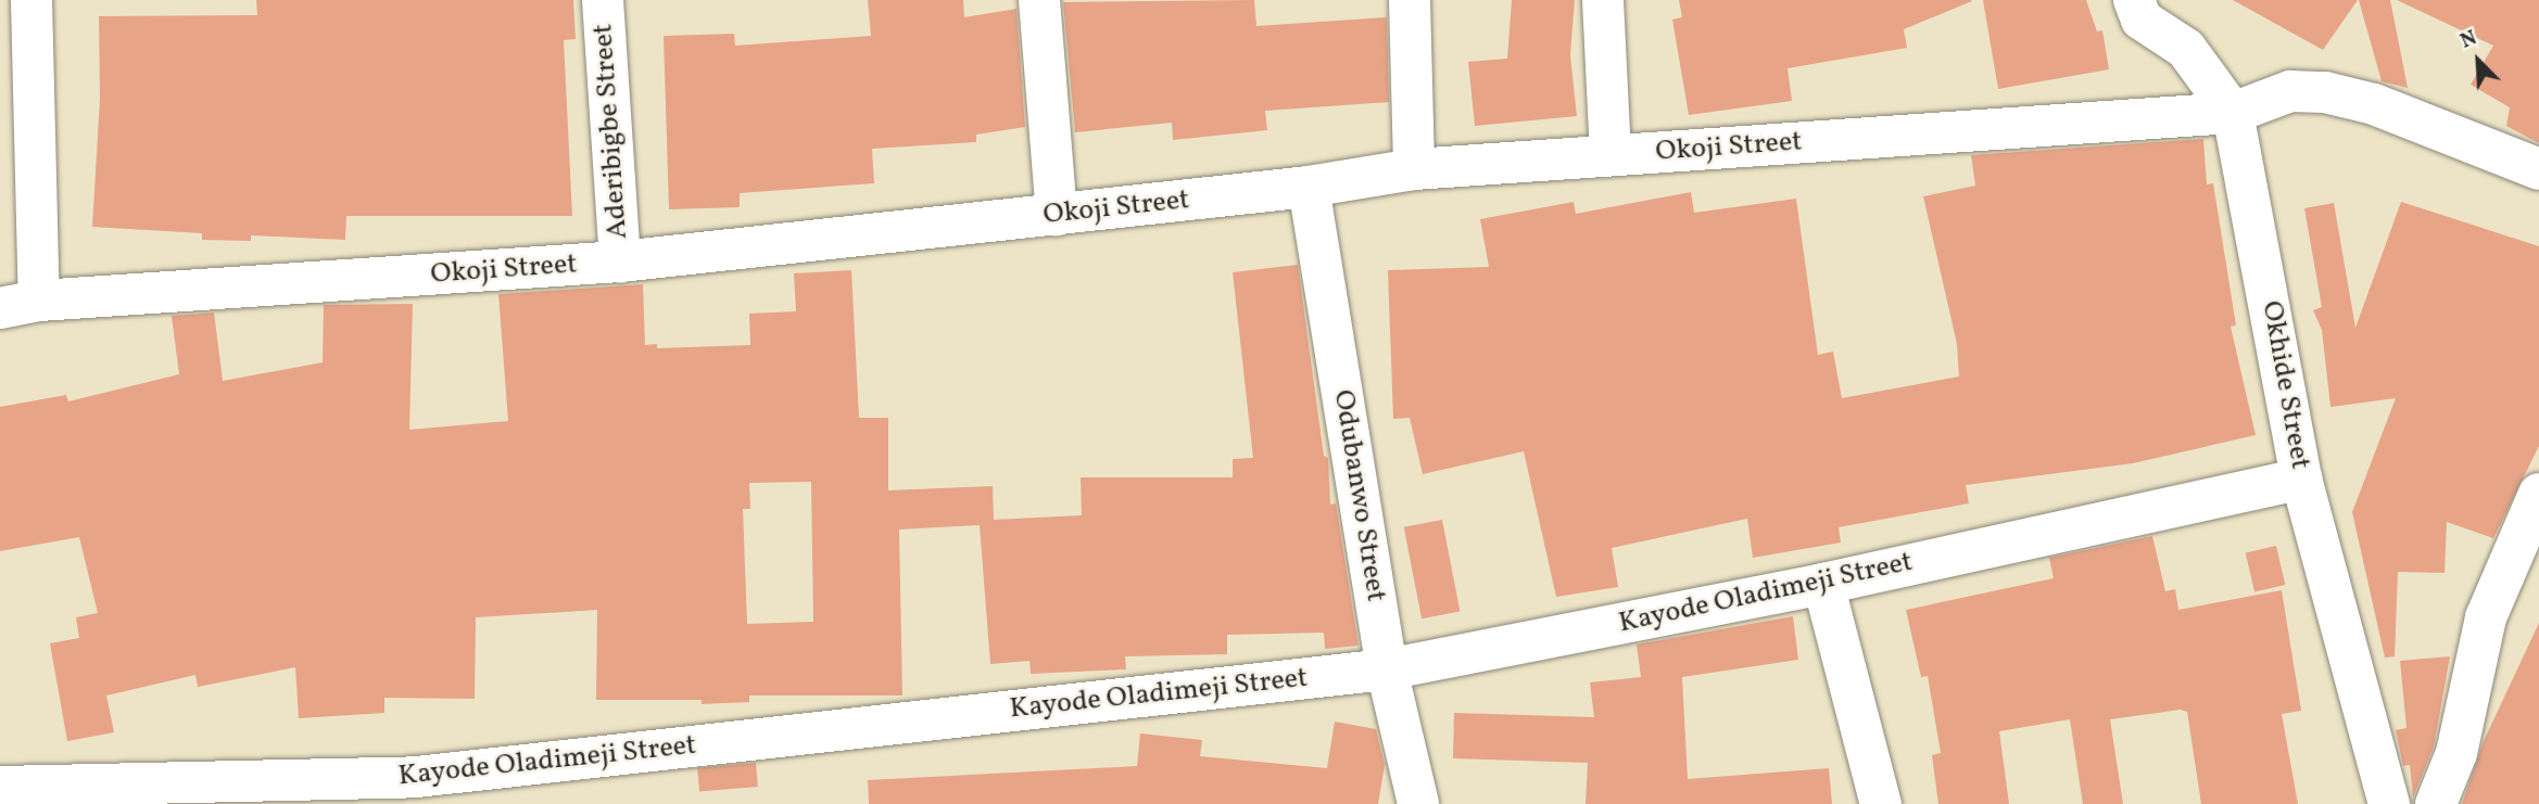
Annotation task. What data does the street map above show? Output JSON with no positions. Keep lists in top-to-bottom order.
{
  "streets": {
    "street": [
      "Aderibigbe Street",
      "Okoji Street",
      "Okhide Street",
      "Odubanwo Street",
      "Kayode Oladimeji Street"
    ]
  },
  "crossings": [
    ["Aderibigbe Street", "Okoji Street"],
    ["Okoji Street", "Okhide Street"],
    ["Okoji Street", "Odubanwo Street"],
    ["Okhide Street", "Kayode Oladimeji Street"],
    ["Odubanwo Street", "Kayode Oladimeji Street"]
  ],
  "north": "top left"
}
